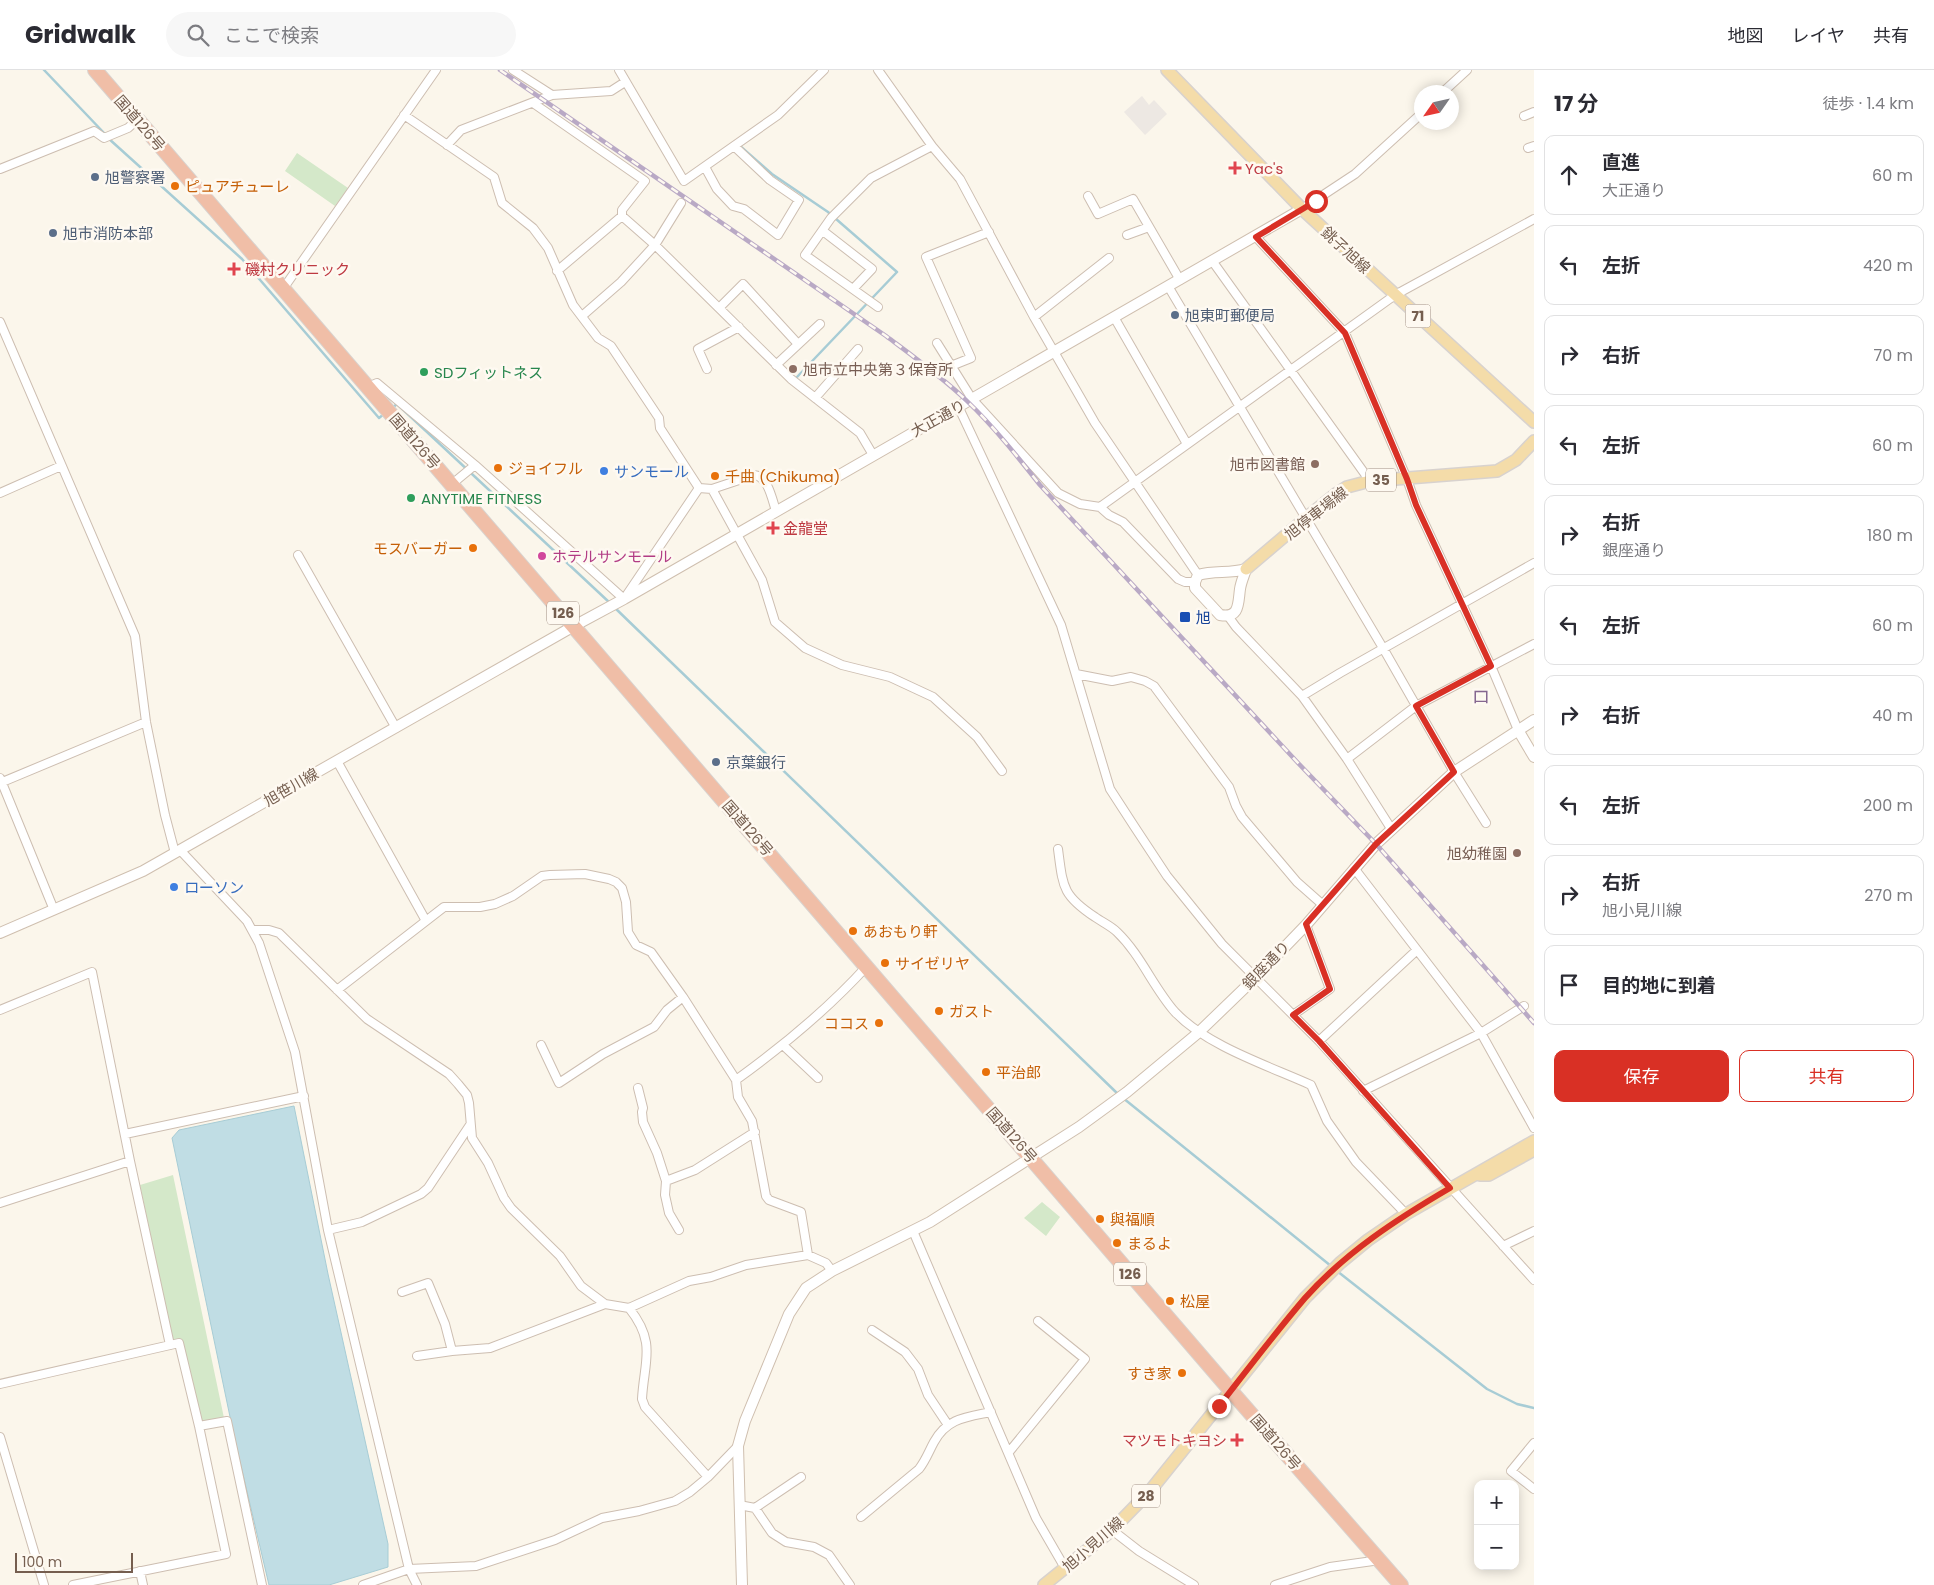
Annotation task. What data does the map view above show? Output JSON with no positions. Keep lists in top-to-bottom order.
{
  "streets": {
    "highway": ["国道126号", "126"],
    "main road": [
      "銚子旭線",
      "71",
      "35",
      "旭停車場線",
      "28",
      "旭小見川線"
    ],
    "street": ["大正通り", "旭笹川線", "銀座通り"]
  },
  "crossings": [
    ["国道126号", "大正通り"],
    ["国道126号", "旭笹川線"],
    ["国道126号", "銀座通り"],
    ["国道126号", "旭小見川線"],
    ["銚子旭線", "大正通り"],
    ["大正通り", "旭笹川線"]
  ],
  "districts": ["ロ"],
  "places": {
    "health": [
      "Yac's",
      "磯村クリニック",
      "金龍堂",
      "マツモトキヨシ"
    ],
    "other": [
      "旭警察署",
      "ピュアチューレ",
      "旭市消防本部",
      "旭東町郵便局",
      "旭市立中央第３保育所",
      "SDフィットネス",
      "旭市図書館",
      "ジョイフル",
      "サンモール",
      "千曲 (Chikuma)",
      "ANYTIME FITNESS",
      "モスバーガー",
      "ホテルサンモール",
      "京葉銀行",
      "旭幼稚園",
      "ローソン",
      "あおもり軒",
      "サイゼリヤ",
      "ガスト",
      "ココス",
      "平治郎",
      "與福順",
      "まるよ",
      "松屋",
      "すき家"
    ],
    "transit": ["旭"]
  },
  "scale_bar": "100 m",
  "north": "bottom left",
  "page": {
    "header": "Gridwalk",
    "search": "ここで検索",
    "nav": ["地図", "レイヤ", "共有"],
    "heading": ["17 分", "徒歩 · 1.4 km"],
    "list": [
      ["直進", "大正通り", "60 m"],
      ["左折", "420 m"],
      ["右折", "70 m"],
      ["左折", "60 m"],
      ["右折", "銀座通り", "180 m"],
      ["左折", "60 m"],
      ["右折", "40 m"],
      ["左折", "200 m"],
      ["右折", "旭小見川線", "270 m"],
      "目的地に到着"
    ],
    "buttons": ["保存", "共有"],
    "map_buttons": ["+", "−"],
    "scale": "100 m"
  }
}
